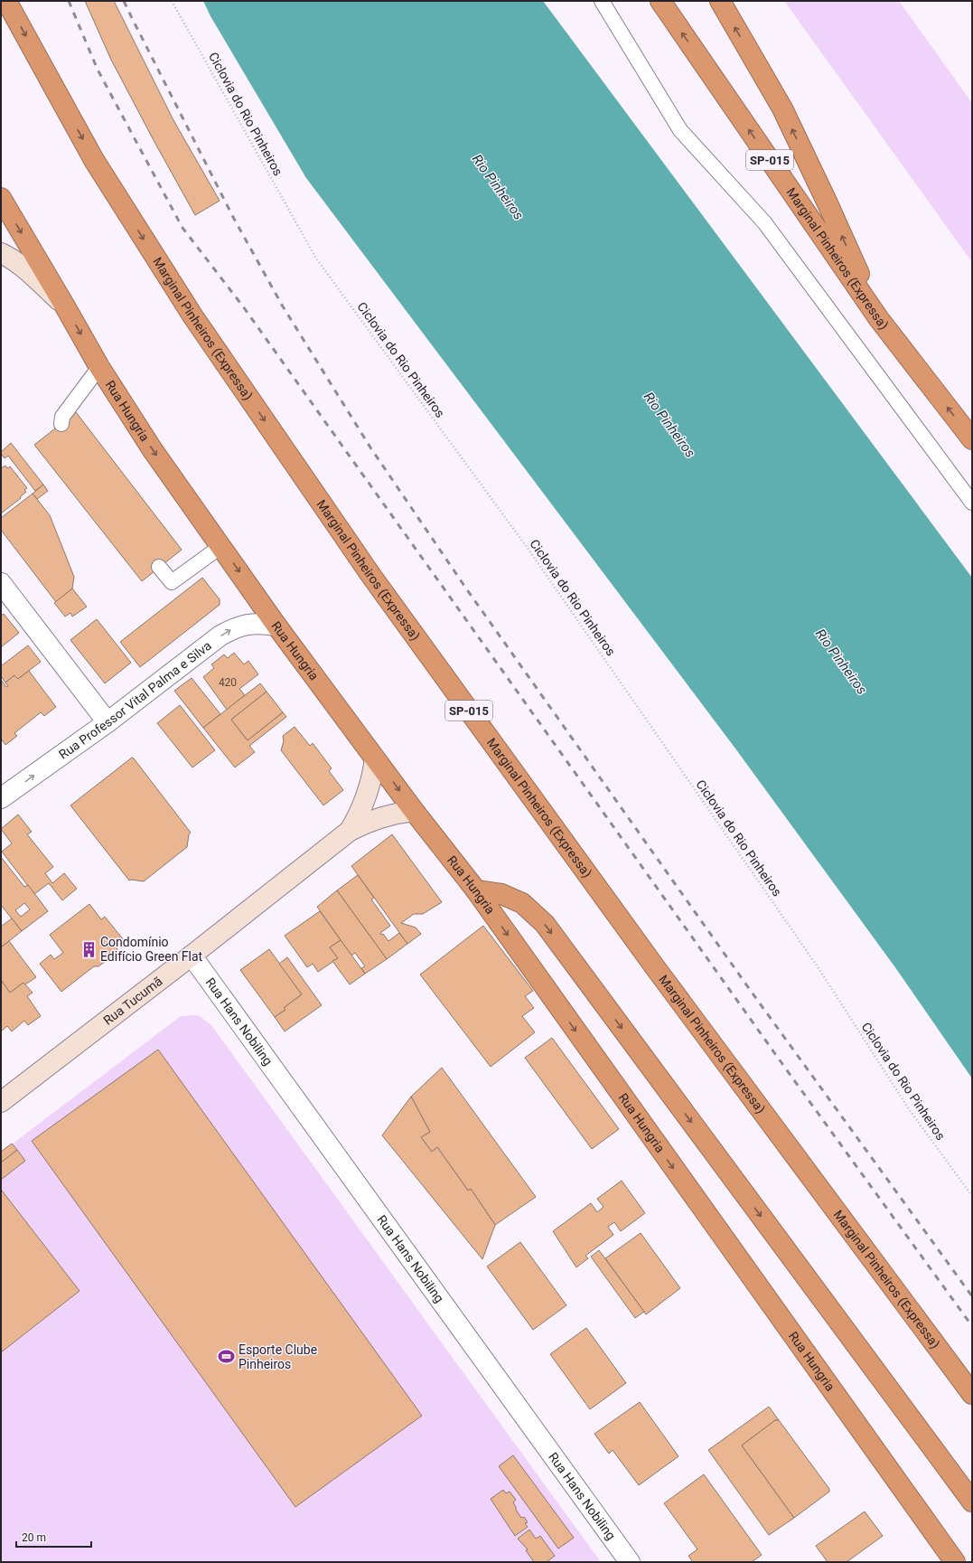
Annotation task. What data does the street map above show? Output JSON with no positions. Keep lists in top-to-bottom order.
{
  "streets": {
    "highway": ["SP-015", "Marginal Pinheiros (Expressa)", "Rua Hungria"],
    "street": ["Rua Professor Vital Palma e Silva", "Rua Tucumã", "Rua Hans Nobiling"],
    "path": ["Ciclovia do Rio Pinheiros"]
  },
  "crossings": [
    ["Rua Hungria", "Rua Professor Vital Palma e Silva"],
    ["Rua Hungria", "Rua Tucumã"],
    ["Rua Tucumã", "Rua Hans Nobiling"]
  ],
  "one_way": ["Rua Professor Vital Palma e Silva"],
  "water": ["Rio Pinheiros"],
  "places": {
    "building": ["Condomínio Edifício Green Flat"],
    "sports": ["Esporte Clube Pinheiros"]
  },
  "house_numbers": ["420"],
  "scale_bar": "20 m"
}
